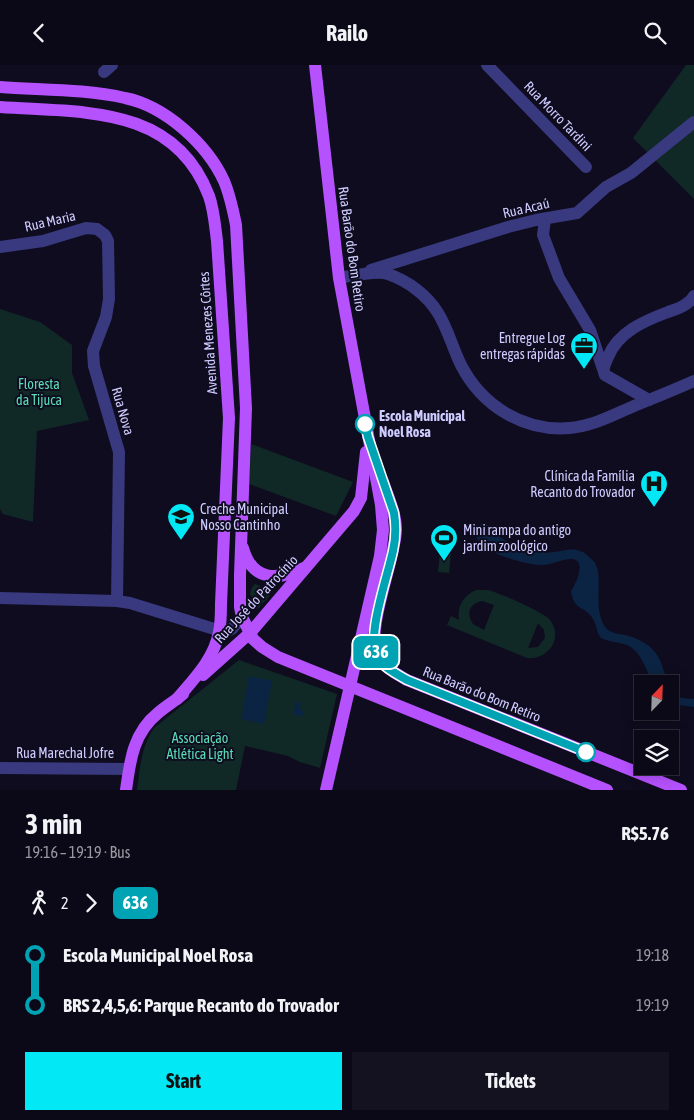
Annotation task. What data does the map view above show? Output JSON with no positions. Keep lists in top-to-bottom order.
{
  "streets": {
    "main road": ["Rua Barão do Bom Retiro", "Avenida Menezes Côrtes", "Rua José do Patrocínio"],
    "street": [
      "Rua Morro Tardini",
      "Rua Acaú",
      "Rua Maria",
      "Rua Nova",
      "Rua Marechal Jofre"
    ]
  },
  "crossings": [
    ["Rua Acaú", "Rua Barão do Bom Retiro"],
    ["Rua Maria", "Rua Nova"],
    ["Rua Barão do Bom Retiro", "Rua José do Patrocínio"],
    ["Avenida Menezes Côrtes", "Rua José do Patrocínio"],
    ["Rua José do Patrocínio", "Rua Marechal Jofre"]
  ],
  "parks": ["Floresta da Tijuca", "Associação Atlética Light"],
  "places": {
    "office": ["Entregue Log entregas rápidas"],
    "other": ["Escola Municipal Noel Rosa"],
    "hospital": ["Clínica da Família Recanto do Trovador"],
    "school or university": ["Creche Municipal Nosso Cantinho"],
    "sports": ["Mini rampa do antigo jardim zoológico"]
  },
  "lines": ["bus line 636"],
  "north": "top right",
  "page": {
    "header": "Railo",
    "on_map": "636",
    "heading": ["3 min", "19:16 – 19:19 · Bus", "R$5.76"],
    "legs": ["2", "636"],
    "list": [
      {
        "name": "Escola Municipal Noel Rosa",
        "value": "19:18"
      },
      {
        "name": "BRS 2,4,5,6: Parque Recanto do Trovador",
        "value": "19:19"
      }
    ],
    "buttons": ["Start", "Tickets"]
  }
}
